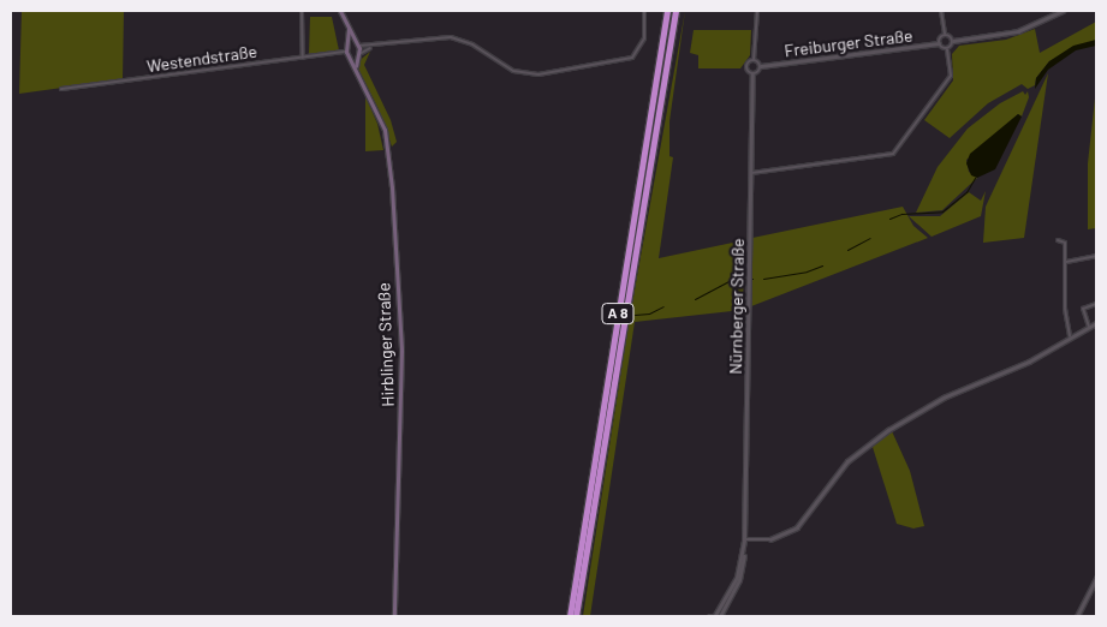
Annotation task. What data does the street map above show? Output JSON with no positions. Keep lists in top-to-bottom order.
{
  "streets": {
    "highway": ["A 8"],
    "main road": ["Hirblinger Straße"],
    "street": ["Freiburger Straße", "Westendstraße", "Nürnberger Straße"]
  },
  "crossings": [
    ["Westendstraße", "Hirblinger Straße"]
  ]
}
